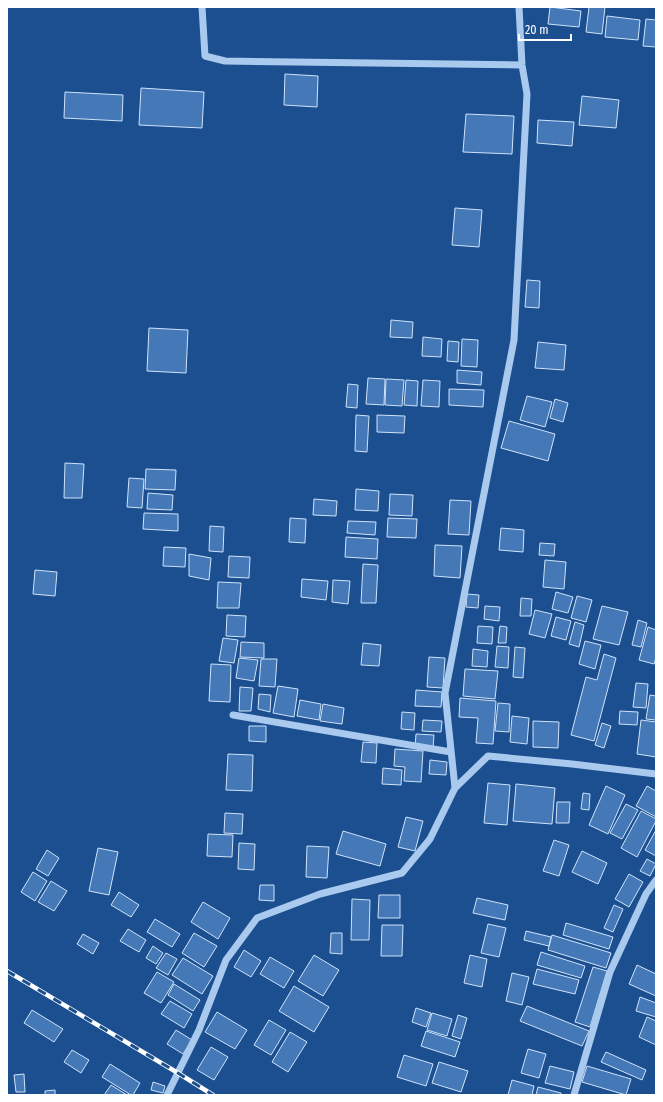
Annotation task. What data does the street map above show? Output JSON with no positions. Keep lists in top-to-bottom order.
{
  "scale_bar": "20 m"
}
